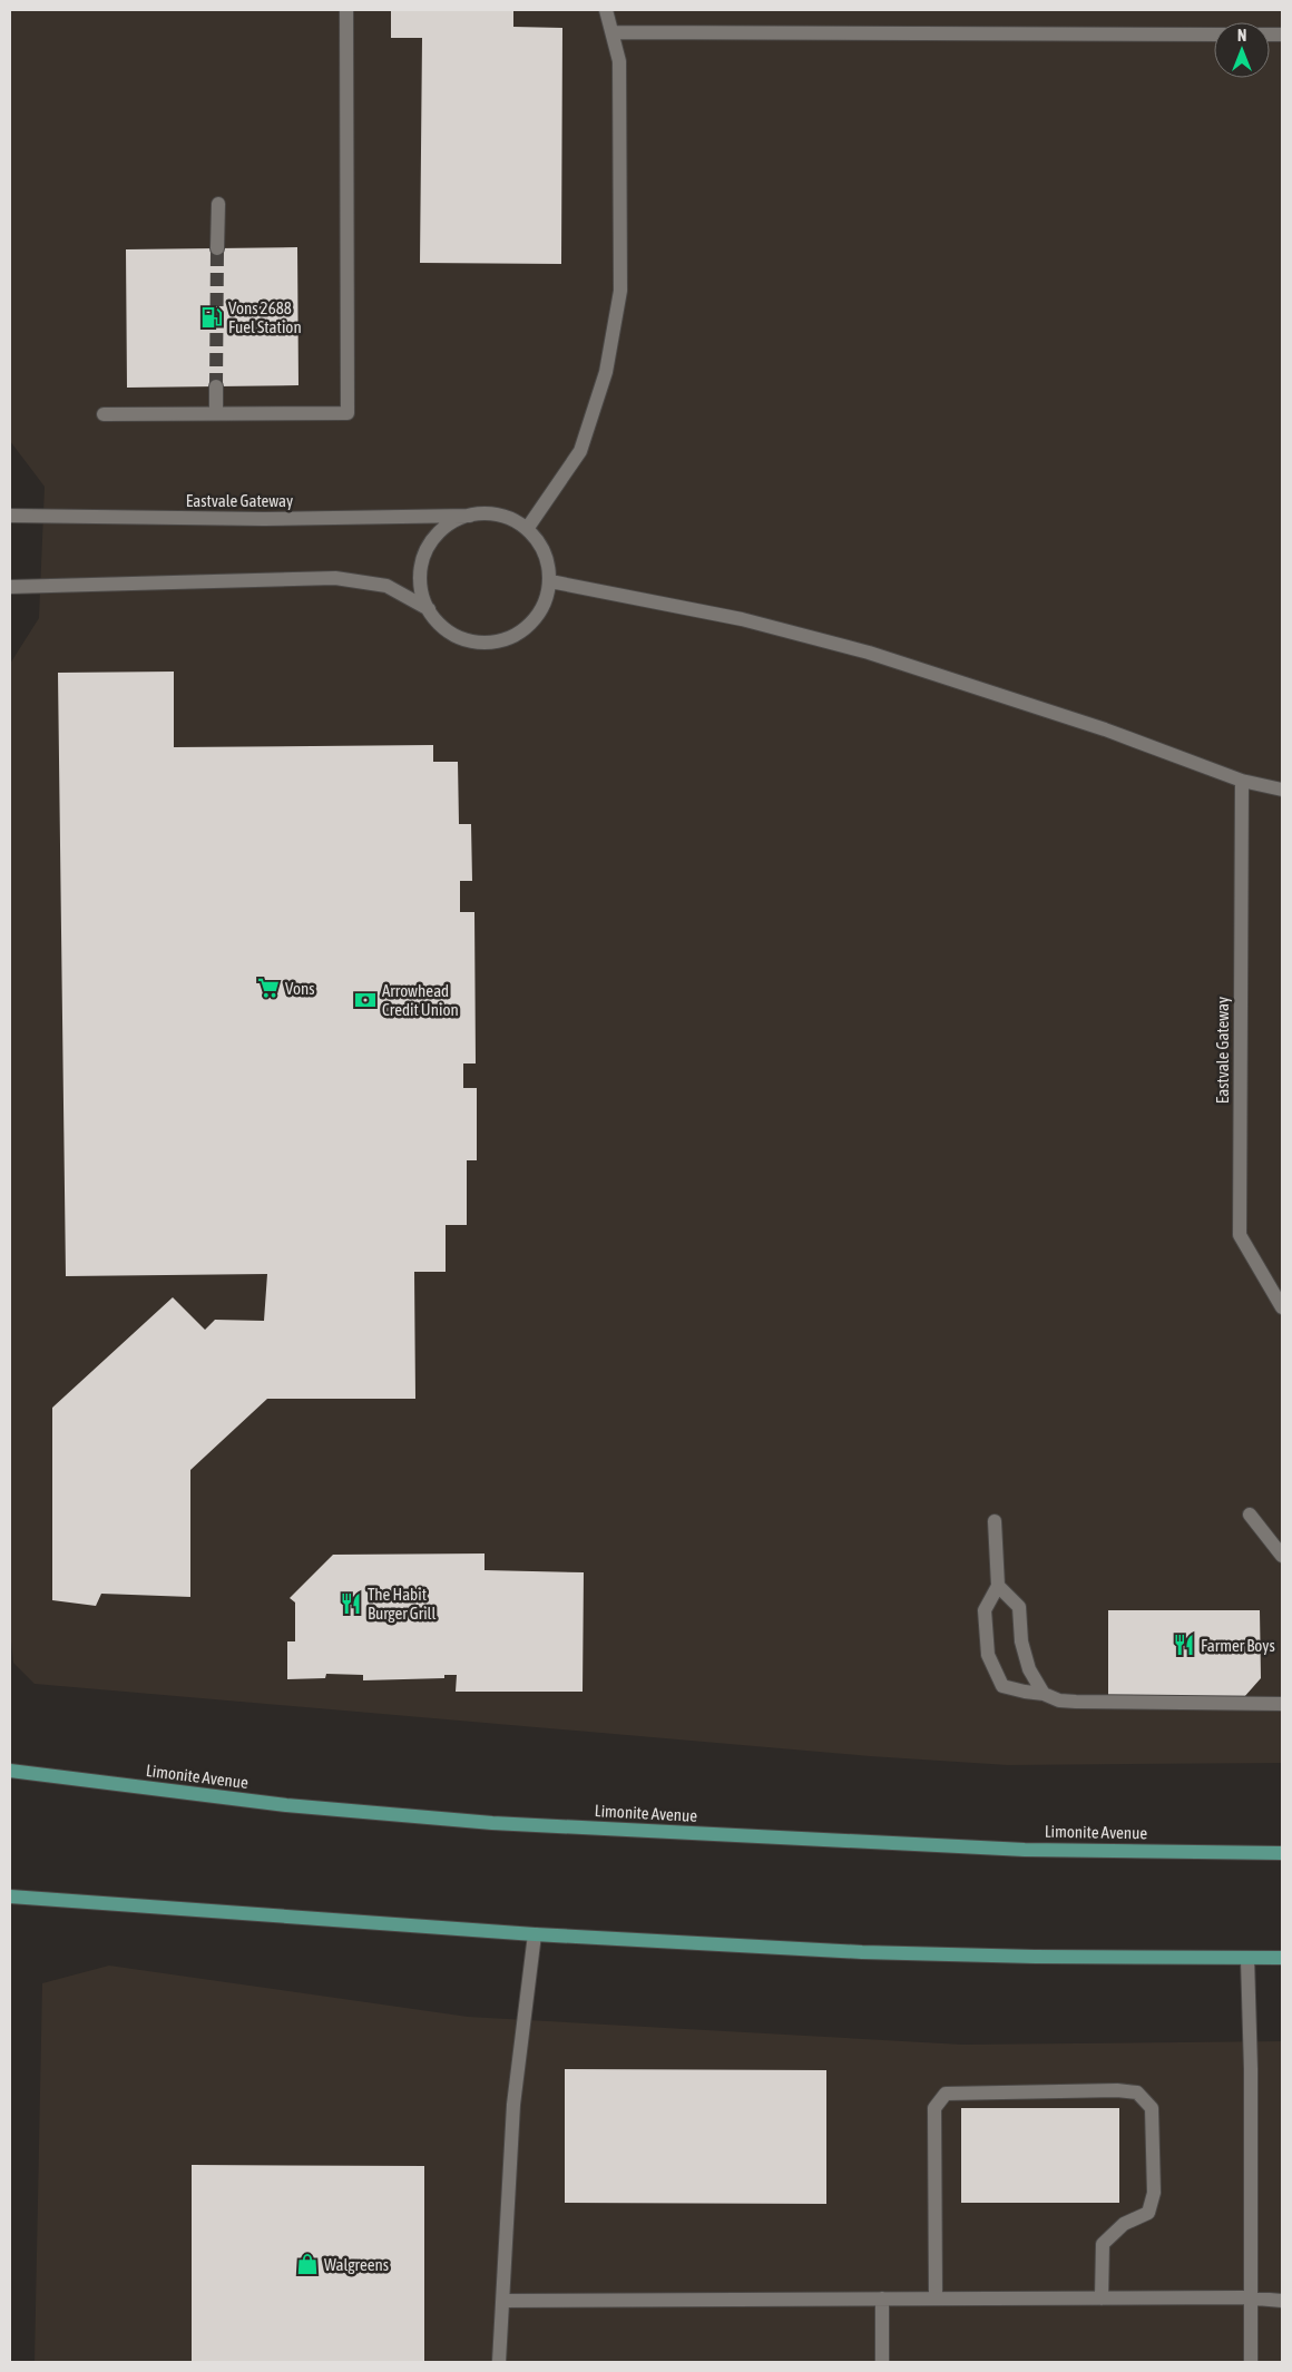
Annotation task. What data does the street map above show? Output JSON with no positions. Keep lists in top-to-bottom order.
{
  "streets": {
    "main road": ["Limonite Avenue"],
    "lane": ["Eastvale Gateway"]
  },
  "places": {
    "fuel station": ["Vons 2688 Fuel Station"],
    "supermarket": ["Vons"],
    "bank": ["Arrowhead Credit Union"],
    "restaurant": ["The Habit Burger Grill", "Farmer Boys"],
    "shop": ["Walgreens"]
  },
  "north": "top"
}
